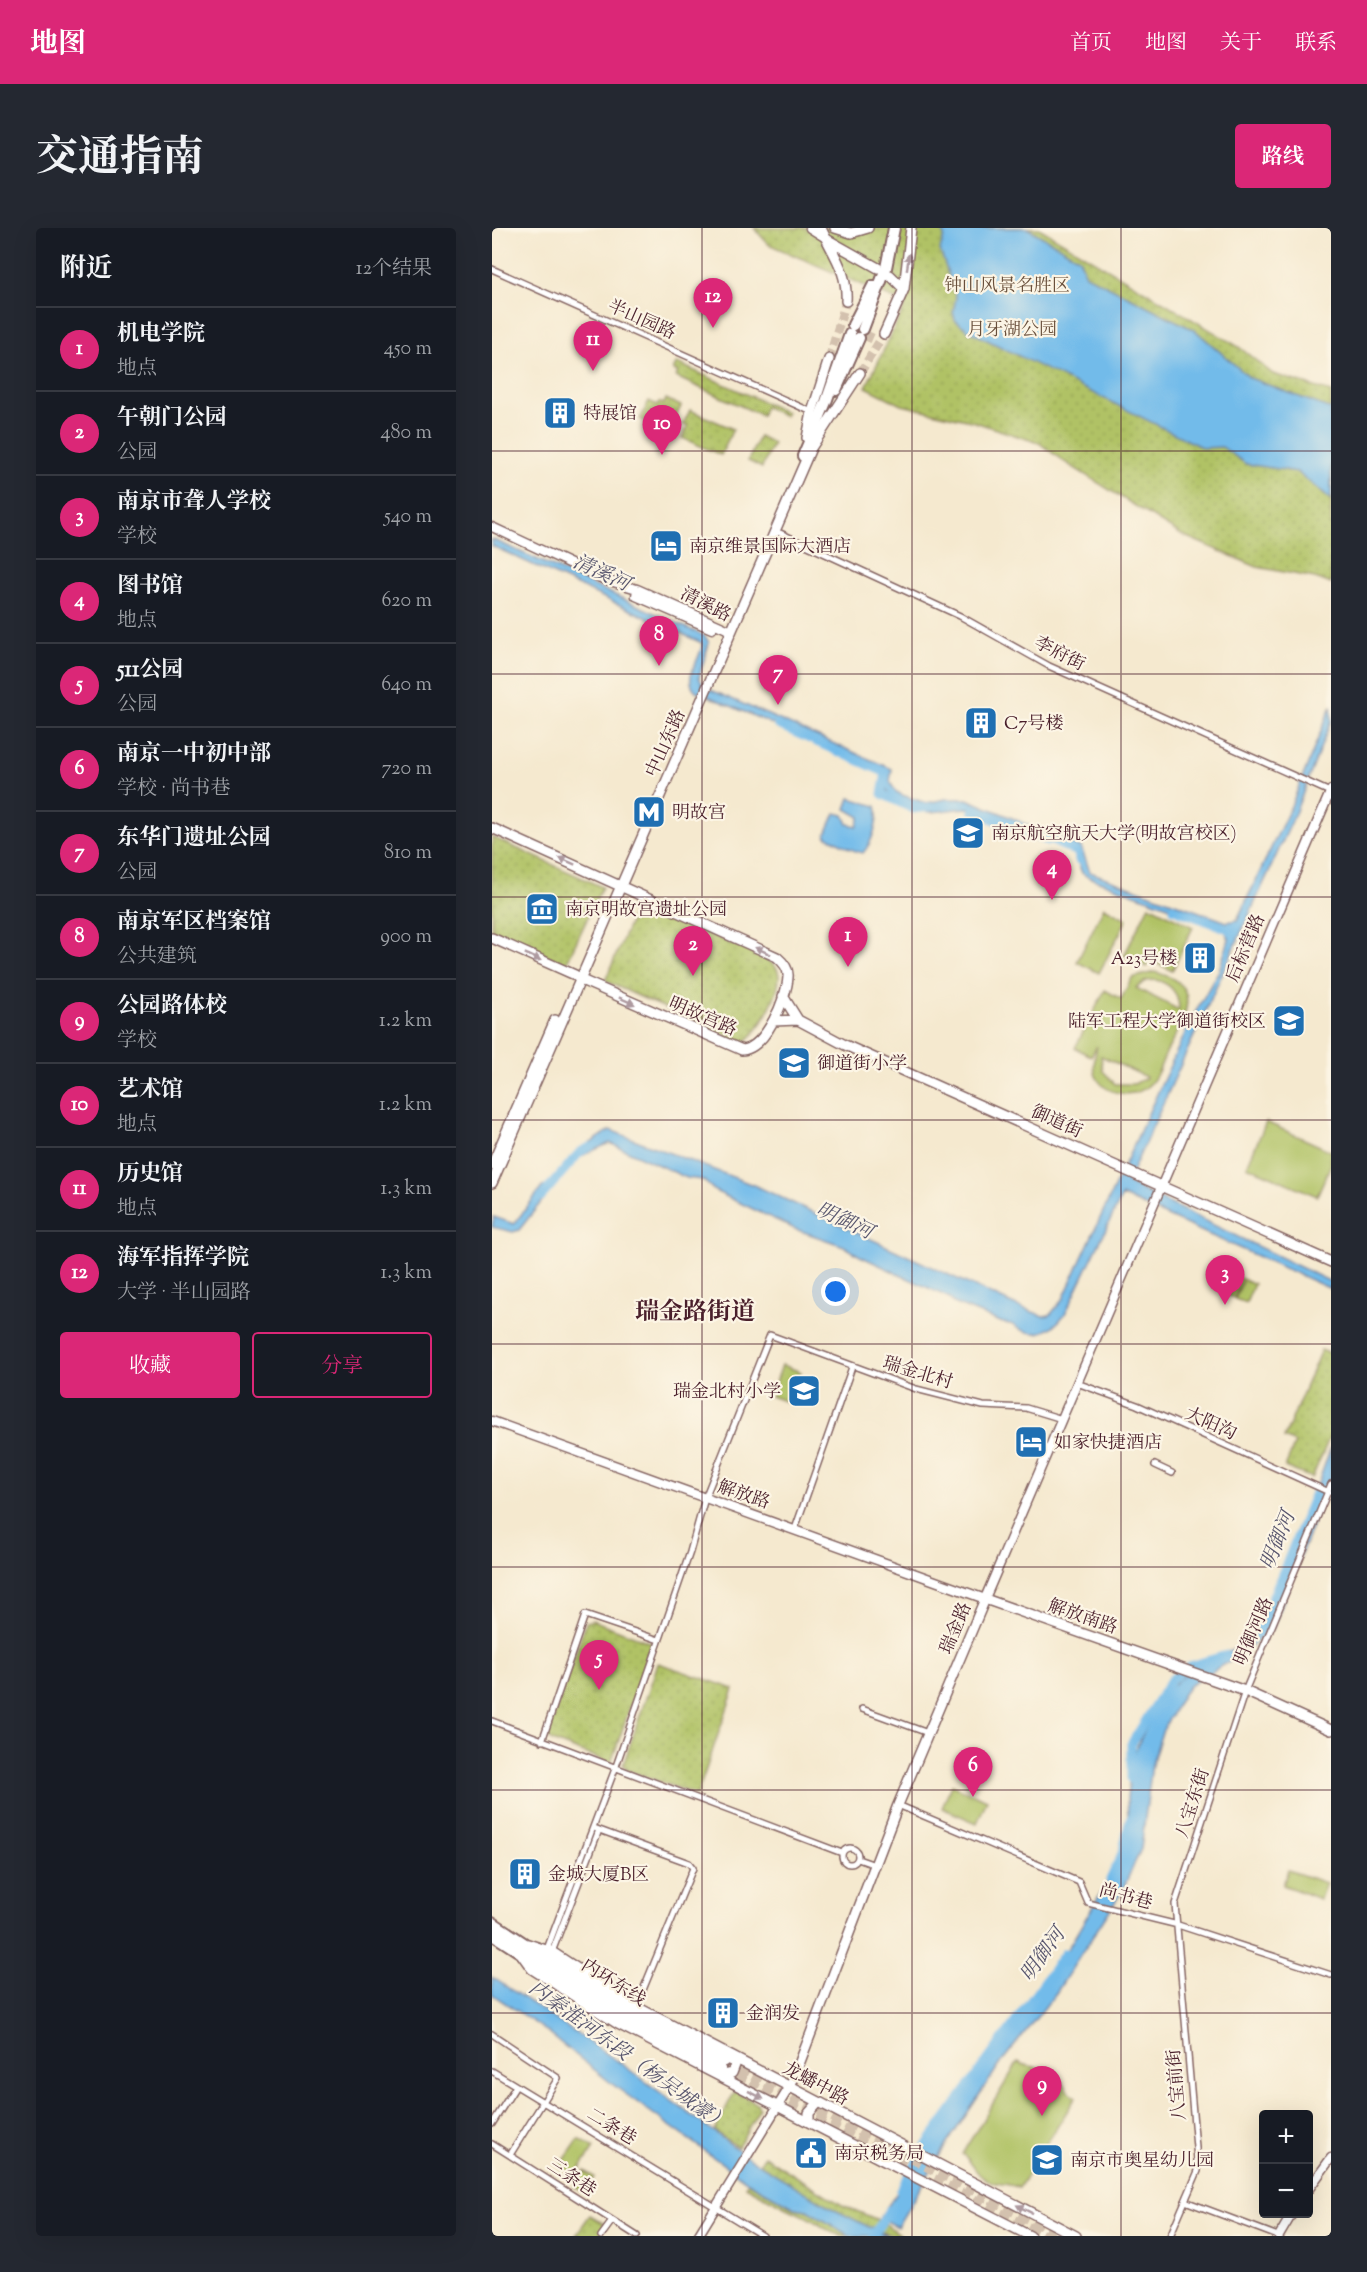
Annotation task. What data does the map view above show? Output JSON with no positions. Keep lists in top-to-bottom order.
{
  "streets": {
    "highway": ["内环东线"],
    "main road": [
      "清溪路",
      "中山东路",
      "后标营路",
      "明故宫路",
      "御道街",
      "解放路",
      "解放南路",
      "瑞金路",
      "龙蟠中路"
    ],
    "street": [
      "半山园路",
      "李府街",
      "瑞金北村",
      "大阳沟",
      "明御河路",
      "八宝东街",
      "尚书巷",
      "八宝前街",
      "二条巷",
      "三条巷"
    ]
  },
  "crossings": [
    ["半山园路", "中山东路"],
    ["清溪路", "中山东路"],
    ["李府街", "后标营路"],
    ["中山东路", "明故宫路"],
    ["后标营路", "御道街"],
    ["后标营路", "瑞金路"],
    ["明故宫路", "御道街"],
    ["御道街", "瑞金路"],
    ["瑞金北村", "解放路"],
    ["瑞金北村", "瑞金路"],
    ["大阳沟", "瑞金路"],
    ["大阳沟", "明御河路"],
    ["解放路", "解放南路"],
    ["解放路", "瑞金路"],
    ["解放南路", "瑞金路"],
    ["瑞金路", "尚书巷"],
    ["瑞金路", "龙蟠中路"],
    ["瑞金路", "二条巷"],
    ["明御河路", "八宝东街"],
    ["八宝东街", "尚书巷"],
    ["八宝东街", "八宝前街"],
    ["尚书巷", "八宝前街"],
    ["内环东线", "龙蟠中路"]
  ],
  "districts": ["瑞金路街道"],
  "water": ["清溪河", "明御河", "内秦淮河东段（杨吴城濠）"],
  "parks": ["钟山风景名胜区", "月牙湖公园"],
  "places": {
    "building": [
      "特展馆",
      "C7号楼",
      "A23号楼",
      "金城大厦B区",
      "金润发"
    ],
    "hotel": ["南京维景国际大酒店", "如家快捷酒店"],
    "metro station": ["明故宫"],
    "school or university": [
      "南京航空航天大学(明故宫校区)",
      "陆军工程大学御道街校区",
      "御道街小学",
      "瑞金北村小学",
      "南京市奥星幼儿园"
    ],
    "museum": ["南京明故宫遗址公园"],
    "public building": ["南京税务局"]
  },
  "page": {
    "header": "地图",
    "nav": [
      "首页",
      "地图",
      "关于",
      "联系"
    ],
    "title": "交通指南",
    "buttons": [
      "路线",
      ["收藏", "分享"]
    ],
    "heading": ["附近", "12个结果"],
    "pins": [
      "12",
      "11",
      "10",
      "8",
      "7",
      "4",
      "1",
      "2",
      "3",
      "5",
      "6",
      "9"
    ],
    "list": [
      {
        "mark": "1",
        "name": "机电学院",
        "note": "地点",
        "value": "450 m"
      },
      {
        "mark": "2",
        "name": "午朝门公园",
        "note": "公园",
        "value": "480 m"
      },
      {
        "mark": "3",
        "name": "南京市聋人学校",
        "note": "学校",
        "value": "540 m"
      },
      {
        "mark": "4",
        "name": "图书馆",
        "note": "地点",
        "value": "620 m"
      },
      {
        "mark": "5",
        "name": "511公园",
        "note": "公园",
        "value": "640 m"
      },
      {
        "mark": "6",
        "name": "南京一中初中部",
        "note": "学校 · 尚书巷",
        "value": "720 m"
      },
      {
        "mark": "7",
        "name": "东华门遗址公园",
        "note": "公园",
        "value": "810 m"
      },
      {
        "mark": "8",
        "name": "南京军区档案馆",
        "note": "公共建筑",
        "value": "900 m"
      },
      {
        "mark": "9",
        "name": "公园路体校",
        "note": "学校",
        "value": "1.2 km"
      },
      {
        "mark": "10",
        "name": "艺术馆",
        "note": "地点",
        "value": "1.2 km"
      },
      {
        "mark": "11",
        "name": "历史馆",
        "note": "地点",
        "value": "1.3 km"
      },
      {
        "mark": "12",
        "name": "海军指挥学院",
        "note": "大学 · 半山园路",
        "value": "1.3 km"
      }
    ],
    "map_buttons": ["+", "−"]
  }
}
